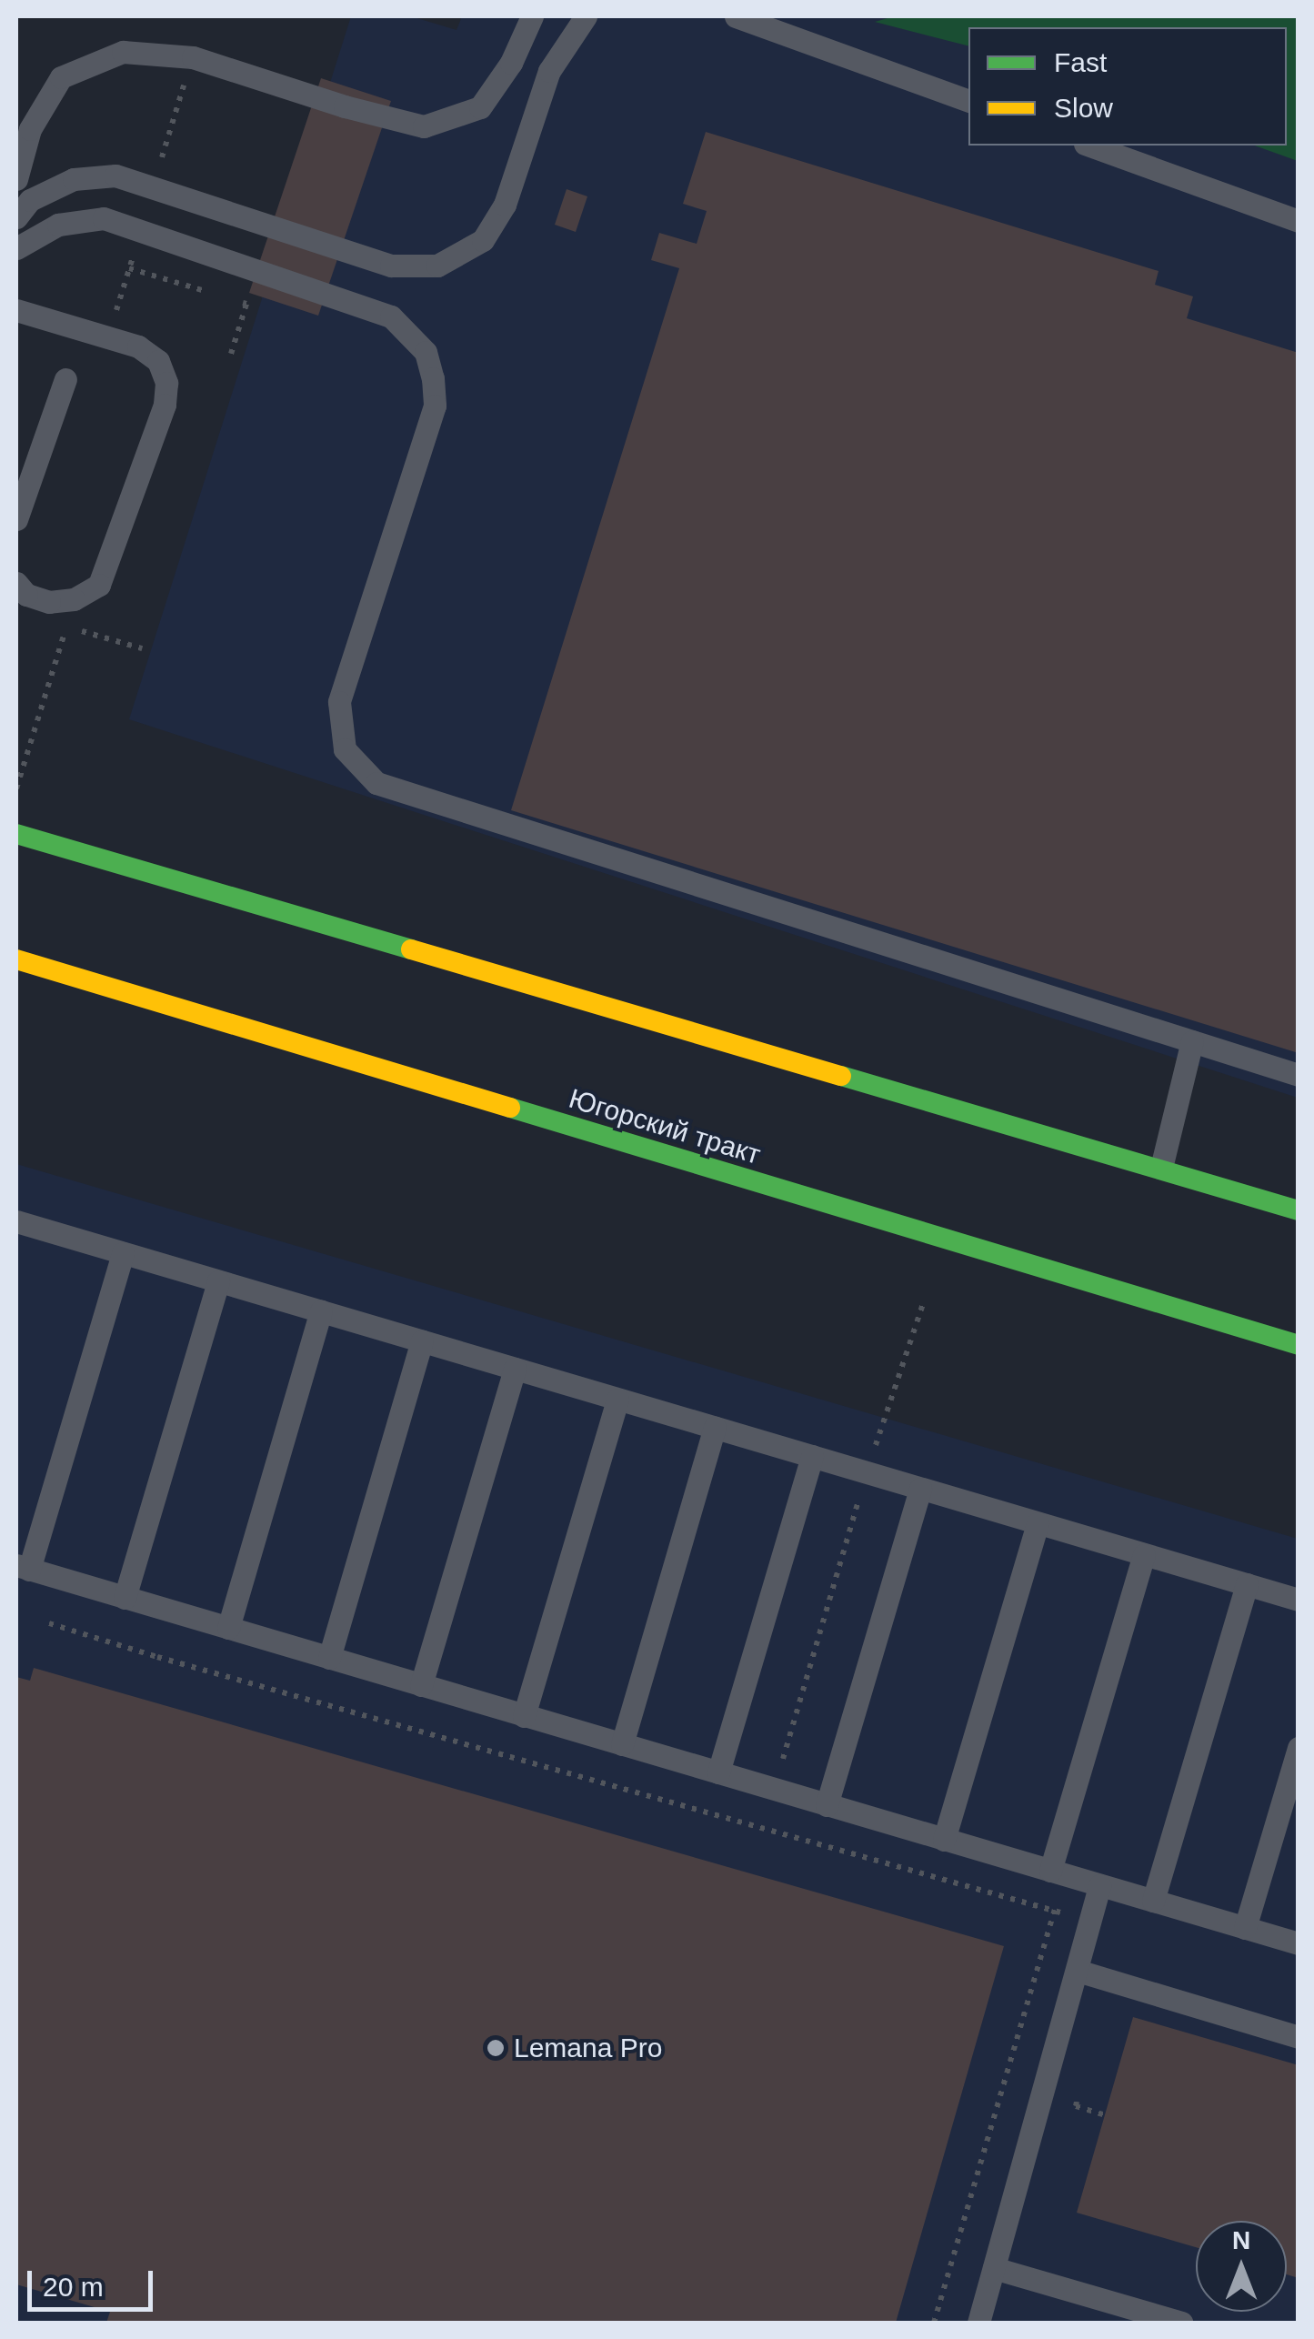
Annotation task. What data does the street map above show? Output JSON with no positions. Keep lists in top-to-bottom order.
{
  "streets": {
    "main road": ["Югорский тракт"]
  },
  "places": ["Lemana Pro"],
  "legend": ["Fast", "Slow"],
  "scale_bar": "20 m",
  "north": "top"
}
